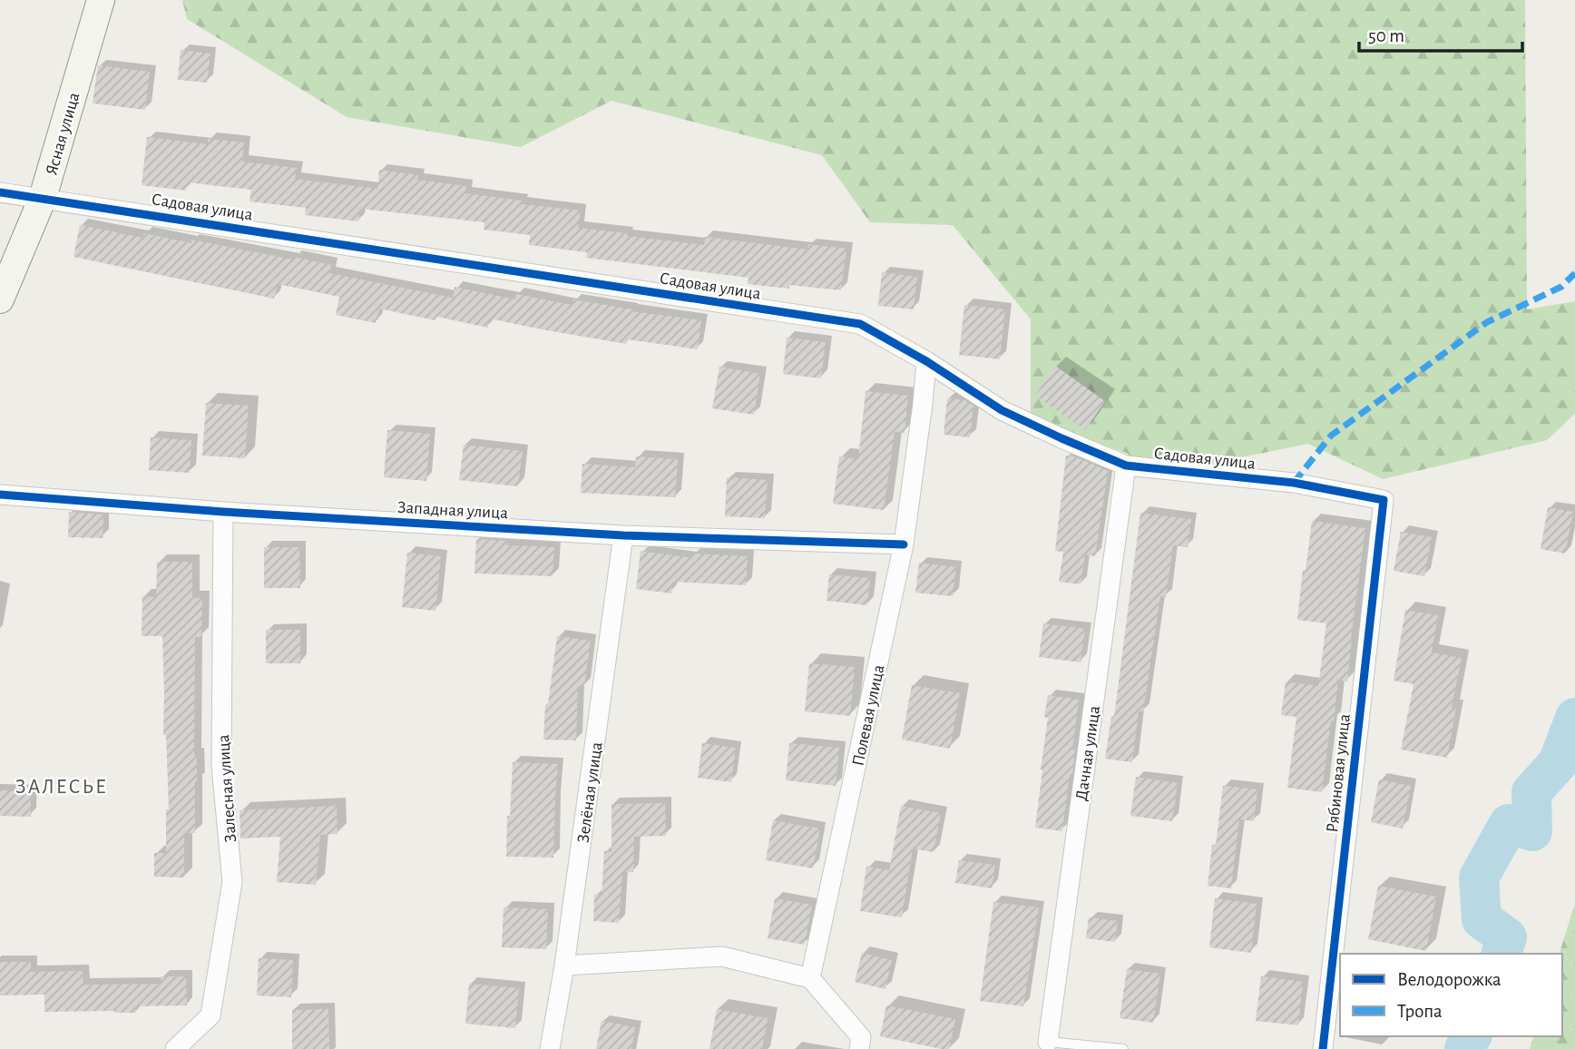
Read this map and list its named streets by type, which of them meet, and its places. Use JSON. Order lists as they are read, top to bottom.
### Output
{
  "streets": {
    "main road": ["Ясная улица"],
    "street": [
      "Садовая улица",
      "Западная улица",
      "Полевая улица",
      "Дачная улица",
      "Рябиновая улица",
      "Залесная улица",
      "Зелёная улица"
    ]
  },
  "crossings": [
    ["Ясная улица", "Садовая улица"],
    ["Садовая улица", "Полевая улица"],
    ["Садовая улица", "Дачная улица"],
    ["Садовая улица", "Рябиновая улица"],
    ["Западная улица", "Полевая улица"],
    ["Западная улица", "Залесная улица"],
    ["Западная улица", "Зелёная улица"]
  ],
  "districts": ["ЗАЛЕСЬЕ"],
  "legend": ["Велодорожка", "Тропа"],
  "scale_bar": "50 m"
}
